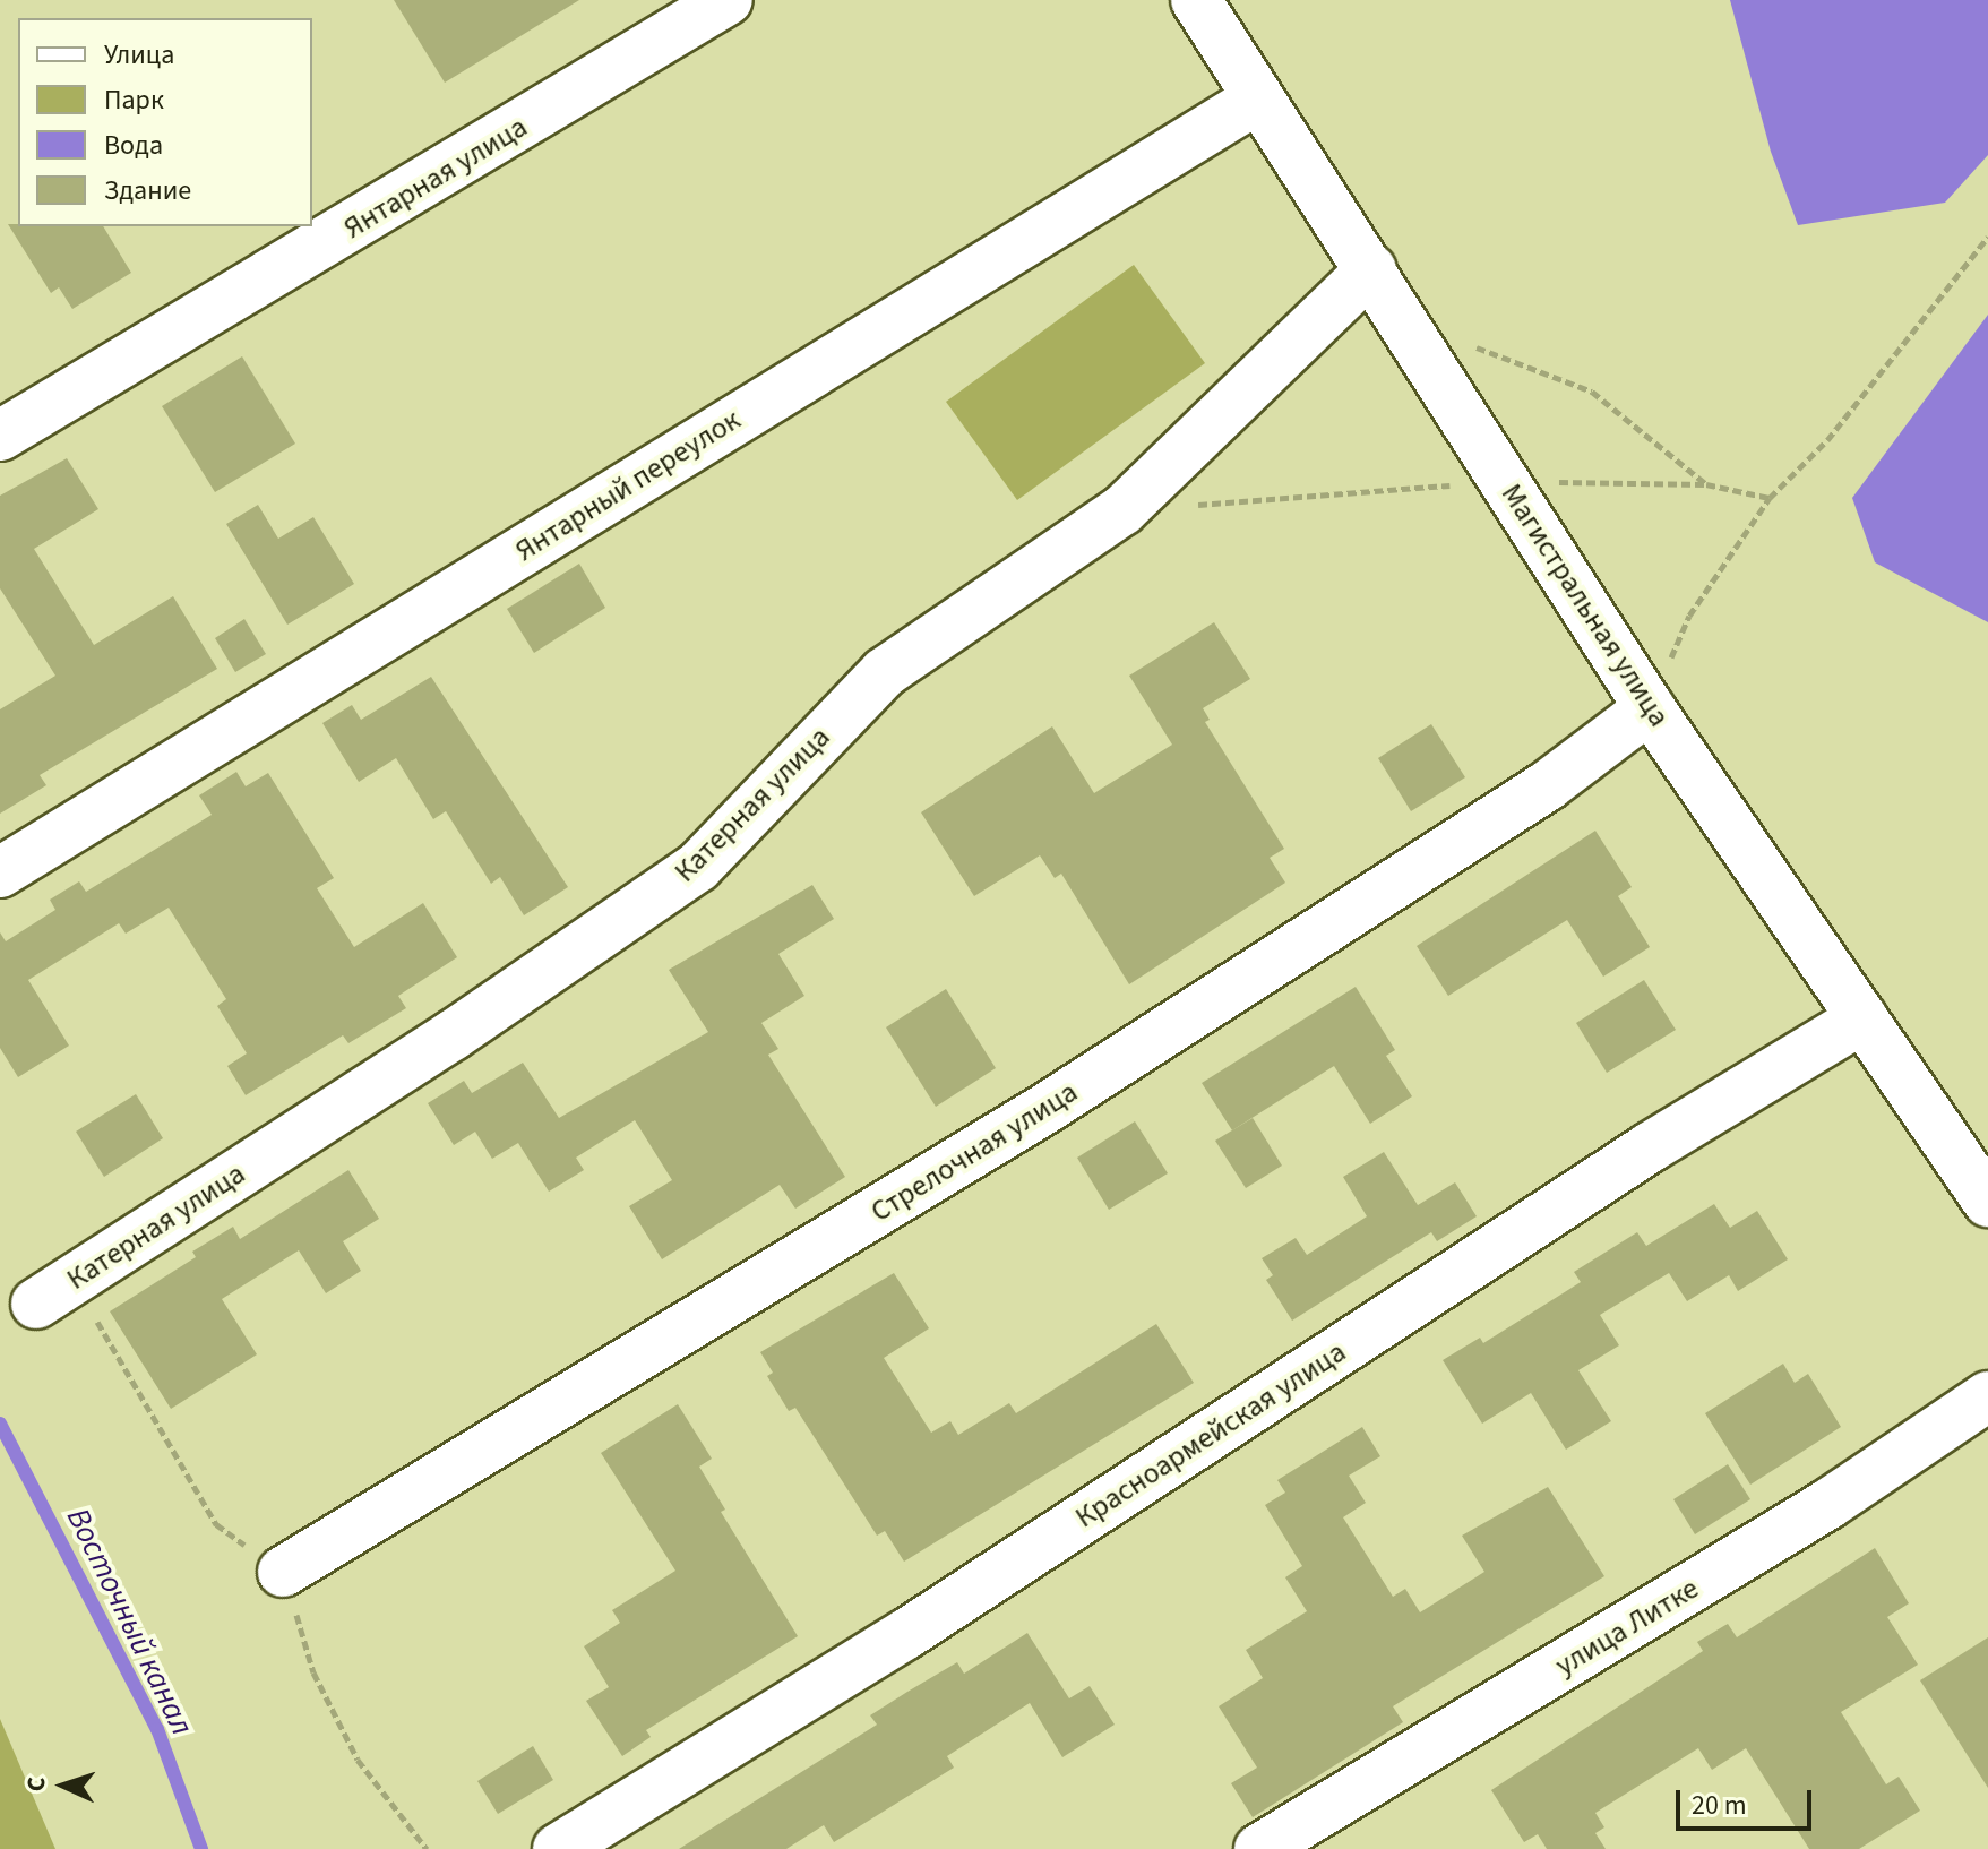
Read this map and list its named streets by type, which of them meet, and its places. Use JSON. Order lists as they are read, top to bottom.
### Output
{
  "streets": {
    "street": [
      "Янтарная улица",
      "Янтарный переулок",
      "Магистральная улица",
      "Катерная улица",
      "Стрелочная улица",
      "Красноармейская улица",
      "улица Литке"
    ]
  },
  "crossings": [
    ["Янтарный переулок", "Магистральная улица"],
    ["Магистральная улица", "Катерная улица"],
    ["Магистральная улица", "Стрелочная улица"],
    ["Магистральная улица", "Красноармейская улица"]
  ],
  "water": ["Восточный канал"],
  "legend": [
    "Улица",
    "Парк",
    "Вода",
    "Здание"
  ],
  "scale_bar": "20 m",
  "north": "left"
}
